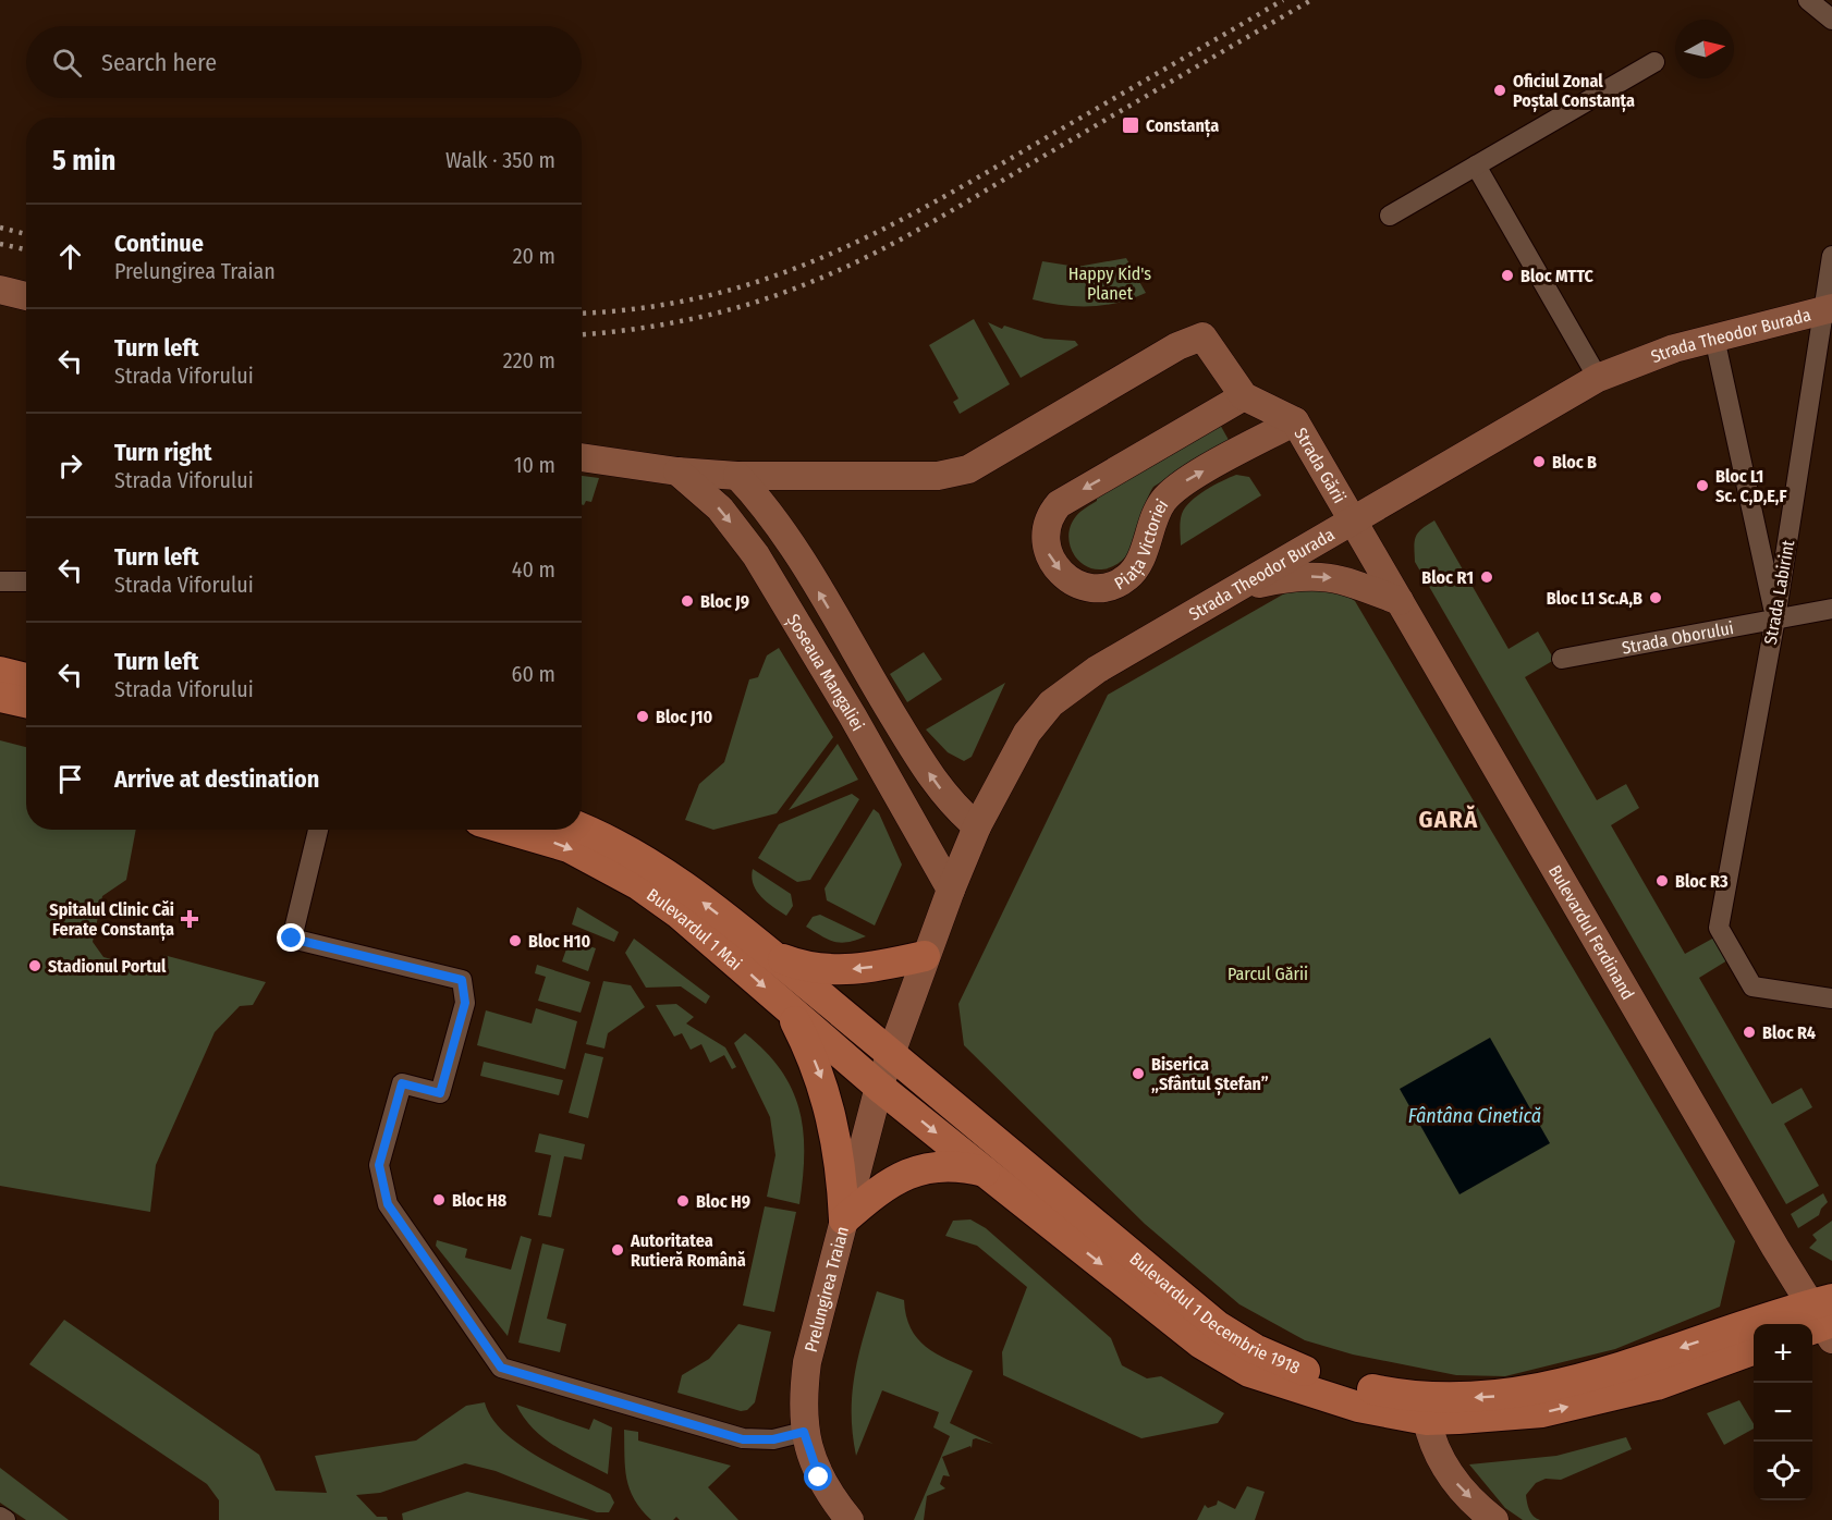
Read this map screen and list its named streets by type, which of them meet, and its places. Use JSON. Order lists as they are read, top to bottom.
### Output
{
  "streets": {
    "main road": ["Bulevardul 1 Mai", "Bulevardul 1 Decembrie 1918"],
    "street": [
      "Strada Theodor Burada",
      "Strada Gării",
      "Piața Victoriei",
      "Strada Labirint",
      "Strada Oborului",
      "Șoseaua Mangaliei",
      "Bulevardul Ferdinand",
      "Prelungirea Traian"
    ]
  },
  "crossings": [
    ["Strada Theodor Burada", "Strada Gării"],
    ["Strada Theodor Burada", "Strada Labirint"],
    ["Strada Theodor Burada", "Șoseaua Mangaliei"],
    ["Strada Theodor Burada", "Bulevardul 1 Mai"],
    ["Strada Theodor Burada", "Bulevardul Ferdinand"],
    ["Strada Theodor Burada", "Prelungirea Traian"],
    ["Strada Theodor Burada", "Bulevardul 1 Decembrie 1918"],
    ["Strada Gării", "Piața Victoriei"],
    ["Strada Gării", "Șoseaua Mangaliei"],
    ["Strada Gării", "Bulevardul Ferdinand"],
    ["Strada Labirint", "Strada Oborului"],
    ["Bulevardul 1 Mai", "Prelungirea Traian"],
    ["Bulevardul 1 Mai", "Bulevardul 1 Decembrie 1918"],
    ["Bulevardul Ferdinand", "Bulevardul 1 Decembrie 1918"],
    ["Prelungirea Traian", "Bulevardul 1 Decembrie 1918"]
  ],
  "districts": ["GARĂ"],
  "water": ["Fântâna Cinetică"],
  "parks": ["Happy Kid's Planet", "Parcul Gării"],
  "places": {
    "other": [
      "Oficiul Zonal Poștal Constanța",
      "Bloc MTTC",
      "Bloc B",
      "Bloc L1 Sc. C,D,E,F",
      "Bloc R1",
      "Bloc L1 Sc.A,B",
      "Bloc J9",
      "Bloc J10",
      "Bloc R3",
      "Bloc H10",
      "Stadionul Portul",
      "Bloc R4",
      "Biserica „Sfântul Ștefan”",
      "Bloc H8",
      "Bloc H9",
      "Autoritatea Rutieră Română"
    ],
    "transit": ["Constanța"],
    "health": ["Spitalul Clinic Căi Ferate Constanța"]
  },
  "north": "right",
  "page": {
    "search": "Search here",
    "heading": ["5 min", "Walk · 350 m"],
    "list": [
      ["Continue", "Prelungirea Traian", "20 m"],
      ["Turn left", "Strada Viforului", "220 m"],
      ["Turn right", "Strada Viforului", "10 m"],
      ["Turn left", "Strada Viforului", "40 m"],
      ["Turn left", "Strada Viforului", "60 m"],
      "Arrive at destination"
    ],
    "map_buttons": ["+", "−"]
  }
}
